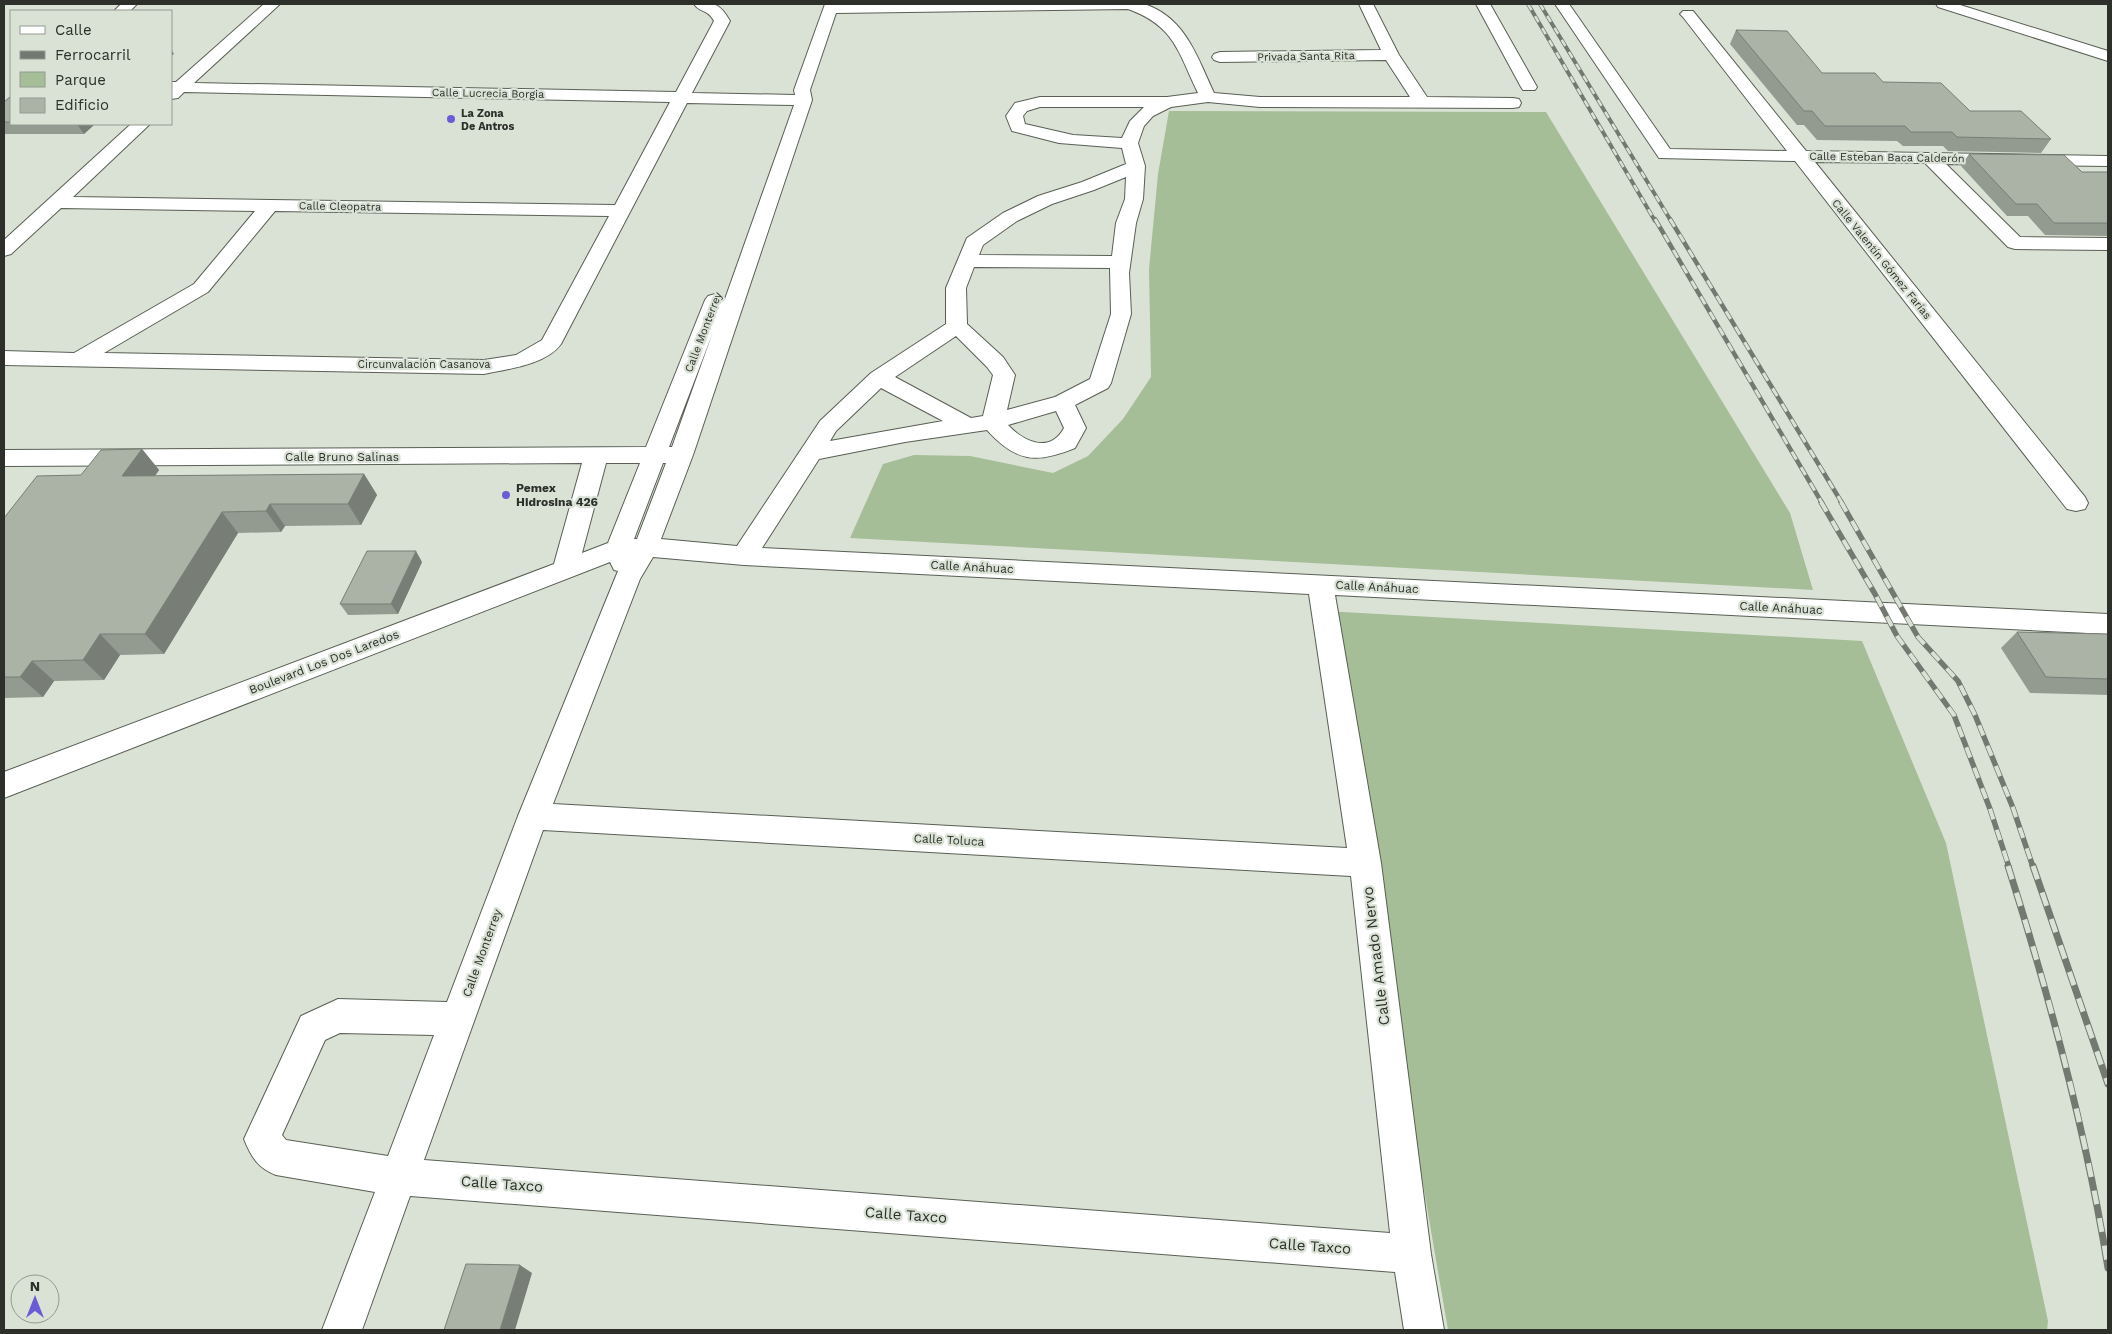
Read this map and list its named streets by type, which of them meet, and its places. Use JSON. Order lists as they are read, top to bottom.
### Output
{
  "streets": {
    "street": [
      "Privada Santa Rita",
      "Calle Lucrecia Borgia",
      "Calle Esteban Baca Calderón",
      "Calle Cleopatra",
      "Calle Valentín Gómez Farías",
      "Calle Monterrey",
      "Circunvalación Casanova",
      "Calle Bruno Salinas",
      "Calle Anáhuac",
      "Boulevard Los Dos Laredos",
      "Calle Toluca",
      "Calle Amado Nervo",
      "Calle Taxco"
    ]
  },
  "crossings": [
    ["Calle Lucrecia Borgia", "Calle Monterrey"],
    ["Calle Lucrecia Borgia", "Circunvalación Casanova"],
    ["Calle Esteban Baca Calderón", "Calle Valentín Gómez Farías"],
    ["Calle Cleopatra", "Circunvalación Casanova"],
    ["Calle Monterrey", "Calle Bruno Salinas"],
    ["Calle Monterrey", "Calle Anáhuac"],
    ["Calle Monterrey", "Boulevard Los Dos Laredos"],
    ["Calle Monterrey", "Calle Toluca"],
    ["Calle Monterrey", "Calle Taxco"],
    ["Calle Anáhuac", "Boulevard Los Dos Laredos"],
    ["Calle Anáhuac", "Calle Amado Nervo"],
    ["Calle Toluca", "Calle Amado Nervo"],
    ["Calle Amado Nervo", "Calle Taxco"]
  ],
  "places": ["La Zona De Antros", "Pemex Hidrosina 426"],
  "legend": [
    "Calle",
    "Ferrocarril",
    "Parque",
    "Edificio"
  ],
  "north": "top"
}
